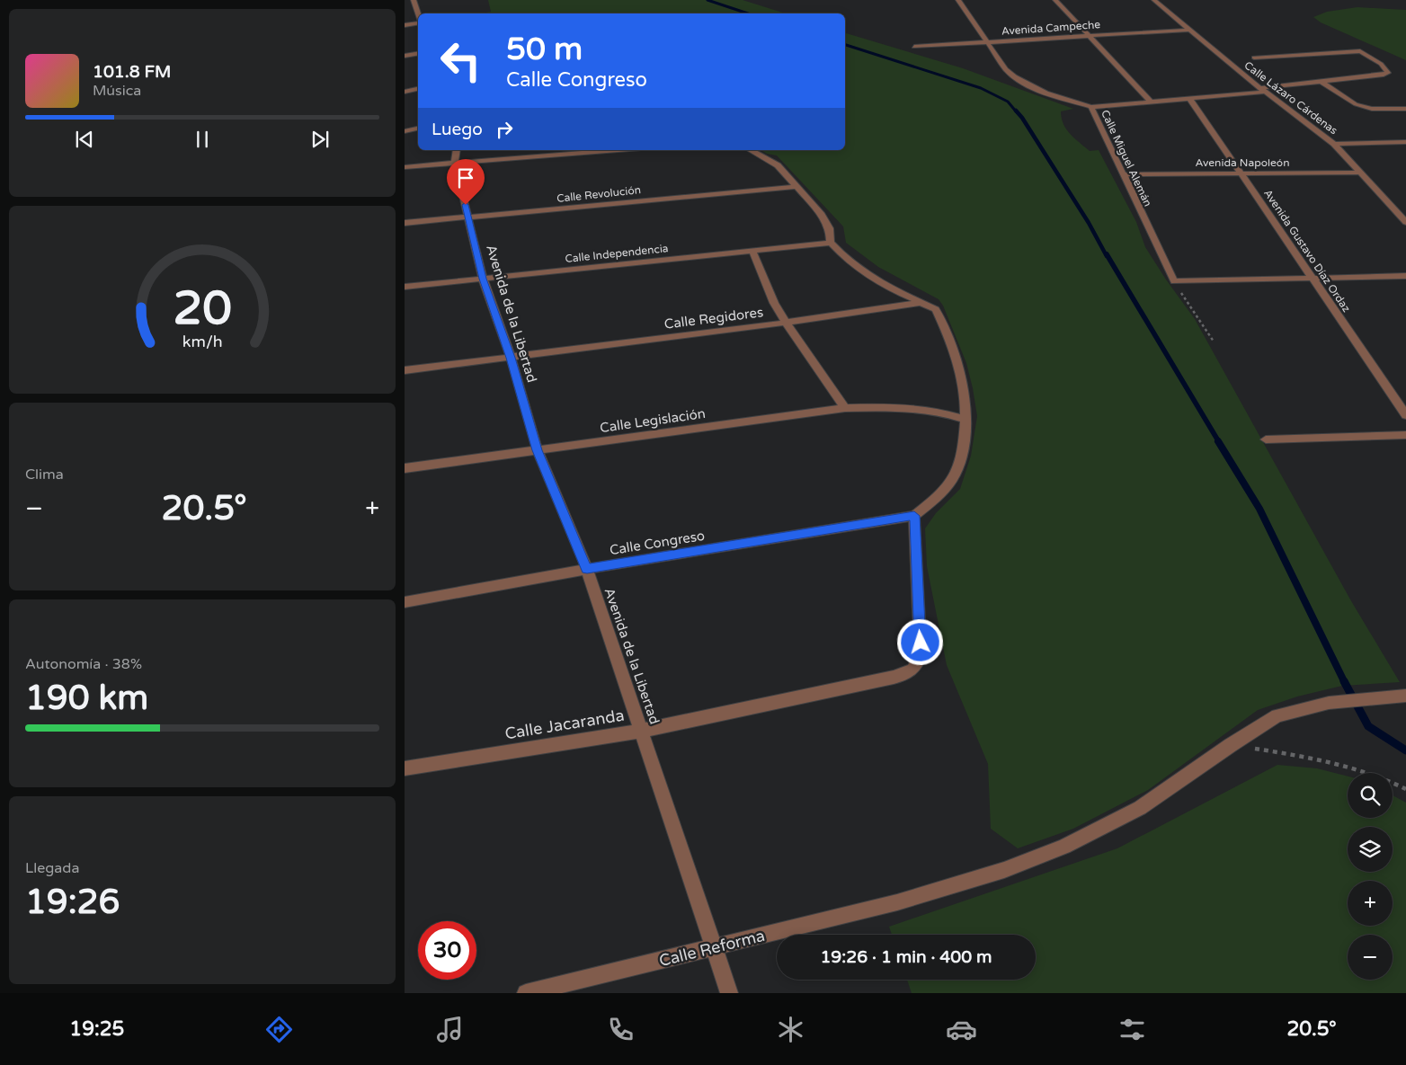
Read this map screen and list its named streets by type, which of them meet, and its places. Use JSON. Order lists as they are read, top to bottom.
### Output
{
  "streets": {
    "street": [
      "Avenida Campeche",
      "Calle Lázaro Cárdenas",
      "Calle Miguel Alemán",
      "Avenida Napoleón",
      "Calle Revolución",
      "Avenida Gustavo Díaz Ordaz",
      "Calle Independencia",
      "Avenida de la Libertad",
      "Calle Regidores",
      "Calle Legislación",
      "Calle Congreso",
      "Calle Jacaranda",
      "Calle Reforma"
    ]
  },
  "crossings": [
    ["Avenida Campeche", "Calle Lázaro Cárdenas"],
    ["Avenida Campeche", "Calle Miguel Alemán"],
    ["Calle Lázaro Cárdenas", "Avenida Napoleón"],
    ["Calle Miguel Alemán", "Avenida Napoleón"],
    ["Avenida Napoleón", "Avenida Gustavo Díaz Ordaz"],
    ["Calle Revolución", "Avenida de la Libertad"],
    ["Calle Independencia", "Avenida de la Libertad"],
    ["Avenida de la Libertad", "Calle Regidores"],
    ["Avenida de la Libertad", "Calle Legislación"],
    ["Avenida de la Libertad", "Calle Congreso"],
    ["Avenida de la Libertad", "Calle Jacaranda"],
    ["Avenida de la Libertad", "Calle Reforma"],
    ["Calle Congreso", "Calle Jacaranda"]
  ],
  "page": {
    "turn": ["50 m", "Calle Congreso"],
    "song": ["101.8 FM", "Música"],
    "then": "Luego",
    "tile": [
      "Clima",
      ["Autonomía · 38%", "190 km"],
      ["Llegada", "19:26"]
    ],
    "heat": ["−", "20.5°", "+"],
    "map_buttons": ["+", "−"],
    "limit": "30",
    "trip": "19:26 · 1 min · 400 m",
    "tabs": ["19:25", "20.5°"],
    "gauge": ["20", "km/h"]
  }
}
